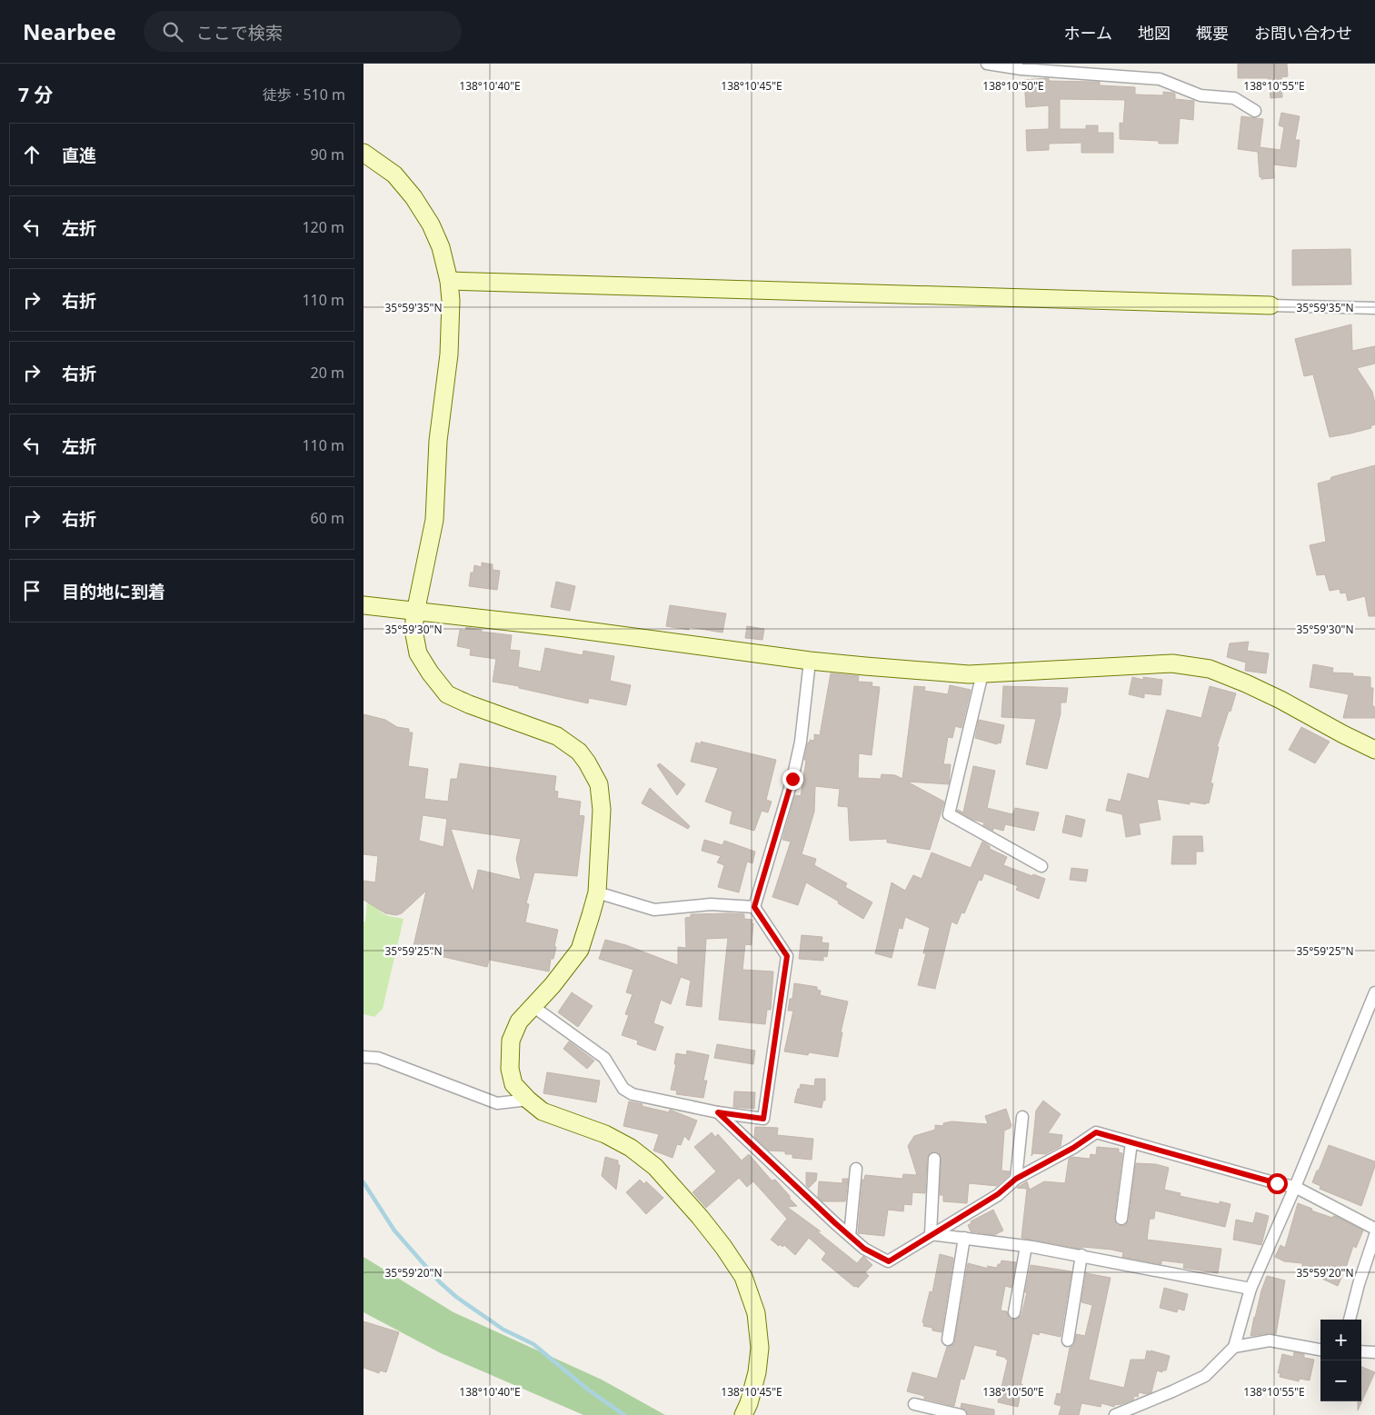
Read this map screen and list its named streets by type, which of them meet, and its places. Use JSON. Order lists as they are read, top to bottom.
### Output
{
  "page": {
    "header": "Nearbee",
    "search": "ここで検索",
    "nav": [
      "ホーム",
      "地図",
      "概要",
      "お問い合わせ"
    ],
    "heading": ["7 分", "徒歩 · 510 m"],
    "list": [
      ["直進", "90 m"],
      ["左折", "120 m"],
      ["右折", "110 m"],
      ["右折", "20 m"],
      ["左折", "110 m"],
      ["右折", "60 m"],
      "目的地に到着"
    ],
    "map_buttons": ["+", "−"]
  },
  "coordinates": [
    "138°10'40\"E",
    "138°10'45\"E",
    "138°10'50\"E",
    "138°10'55\"E",
    "35°59'35\"N",
    "35°59'30\"N",
    "35°59'25\"N",
    "35°59'20\"N"
  ]
}
